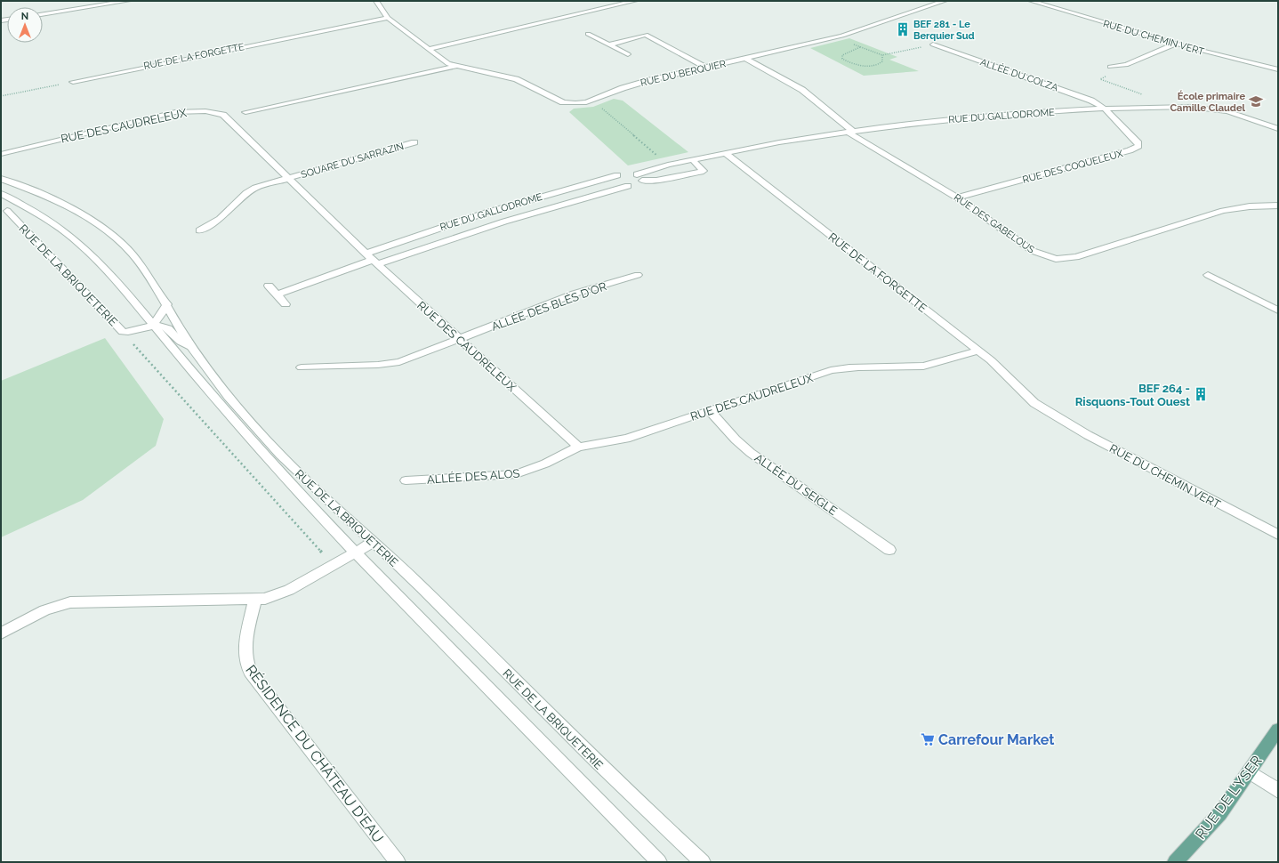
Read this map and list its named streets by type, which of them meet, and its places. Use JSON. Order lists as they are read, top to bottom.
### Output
{
  "streets": {
    "main road": ["RUE DE L'YSER"],
    "street": [
      "RUE DU CHEMIN VERT",
      "RUE DE LA FORGETTE",
      "RUE DU BERQUIER",
      "ALLÉE DU COLZA",
      "RUE DU GALLODROME",
      "RUE DES CAUDRELEUX",
      "SQUARE DU SARRAZIN",
      "RUE DES COQUELEUX",
      "RUE DES GABELOUS",
      "RUE DE LA BRIQUETERIE",
      "ALLÉE DES BLÉS D'OR",
      "ALLÉE DES ALOS",
      "ALLÉE DU SEIGLE",
      "RÉSIDENCE DU CHÂTEAU D'EAU"
    ]
  },
  "crossings": [
    ["RUE DU CHEMIN VERT", "RUE DE LA FORGETTE"],
    ["RUE DE LA FORGETTE", "RUE DU BERQUIER"],
    ["RUE DE LA FORGETTE", "RUE DU GALLODROME"],
    ["RUE DE LA FORGETTE", "RUE DES CAUDRELEUX"],
    ["RUE DU BERQUIER", "RUE DES GABELOUS"],
    ["ALLÉE DU COLZA", "RUE DU GALLODROME"],
    ["ALLÉE DU COLZA", "RUE DES COQUELEUX"],
    ["RUE DU GALLODROME", "RUE DES CAUDRELEUX"],
    ["RUE DU GALLODROME", "RUE DES COQUELEUX"],
    ["RUE DU GALLODROME", "RUE DES GABELOUS"],
    ["RUE DES CAUDRELEUX", "SQUARE DU SARRAZIN"],
    ["RUE DES CAUDRELEUX", "ALLÉE DES BLÉS D'OR"],
    ["RUE DES CAUDRELEUX", "ALLÉE DES ALOS"],
    ["RUE DES CAUDRELEUX", "ALLÉE DU SEIGLE"],
    ["RUE DES COQUELEUX", "RUE DES GABELOUS"]
  ],
  "places": {
    "building": ["BEF 281 - Le Berquier Sud", "BEF 264 - Risquons-Tout Ouest"],
    "school or university": ["École primaire Camille Claudel"],
    "supermarket": ["Carrefour Market"]
  },
  "north": "top"
}
